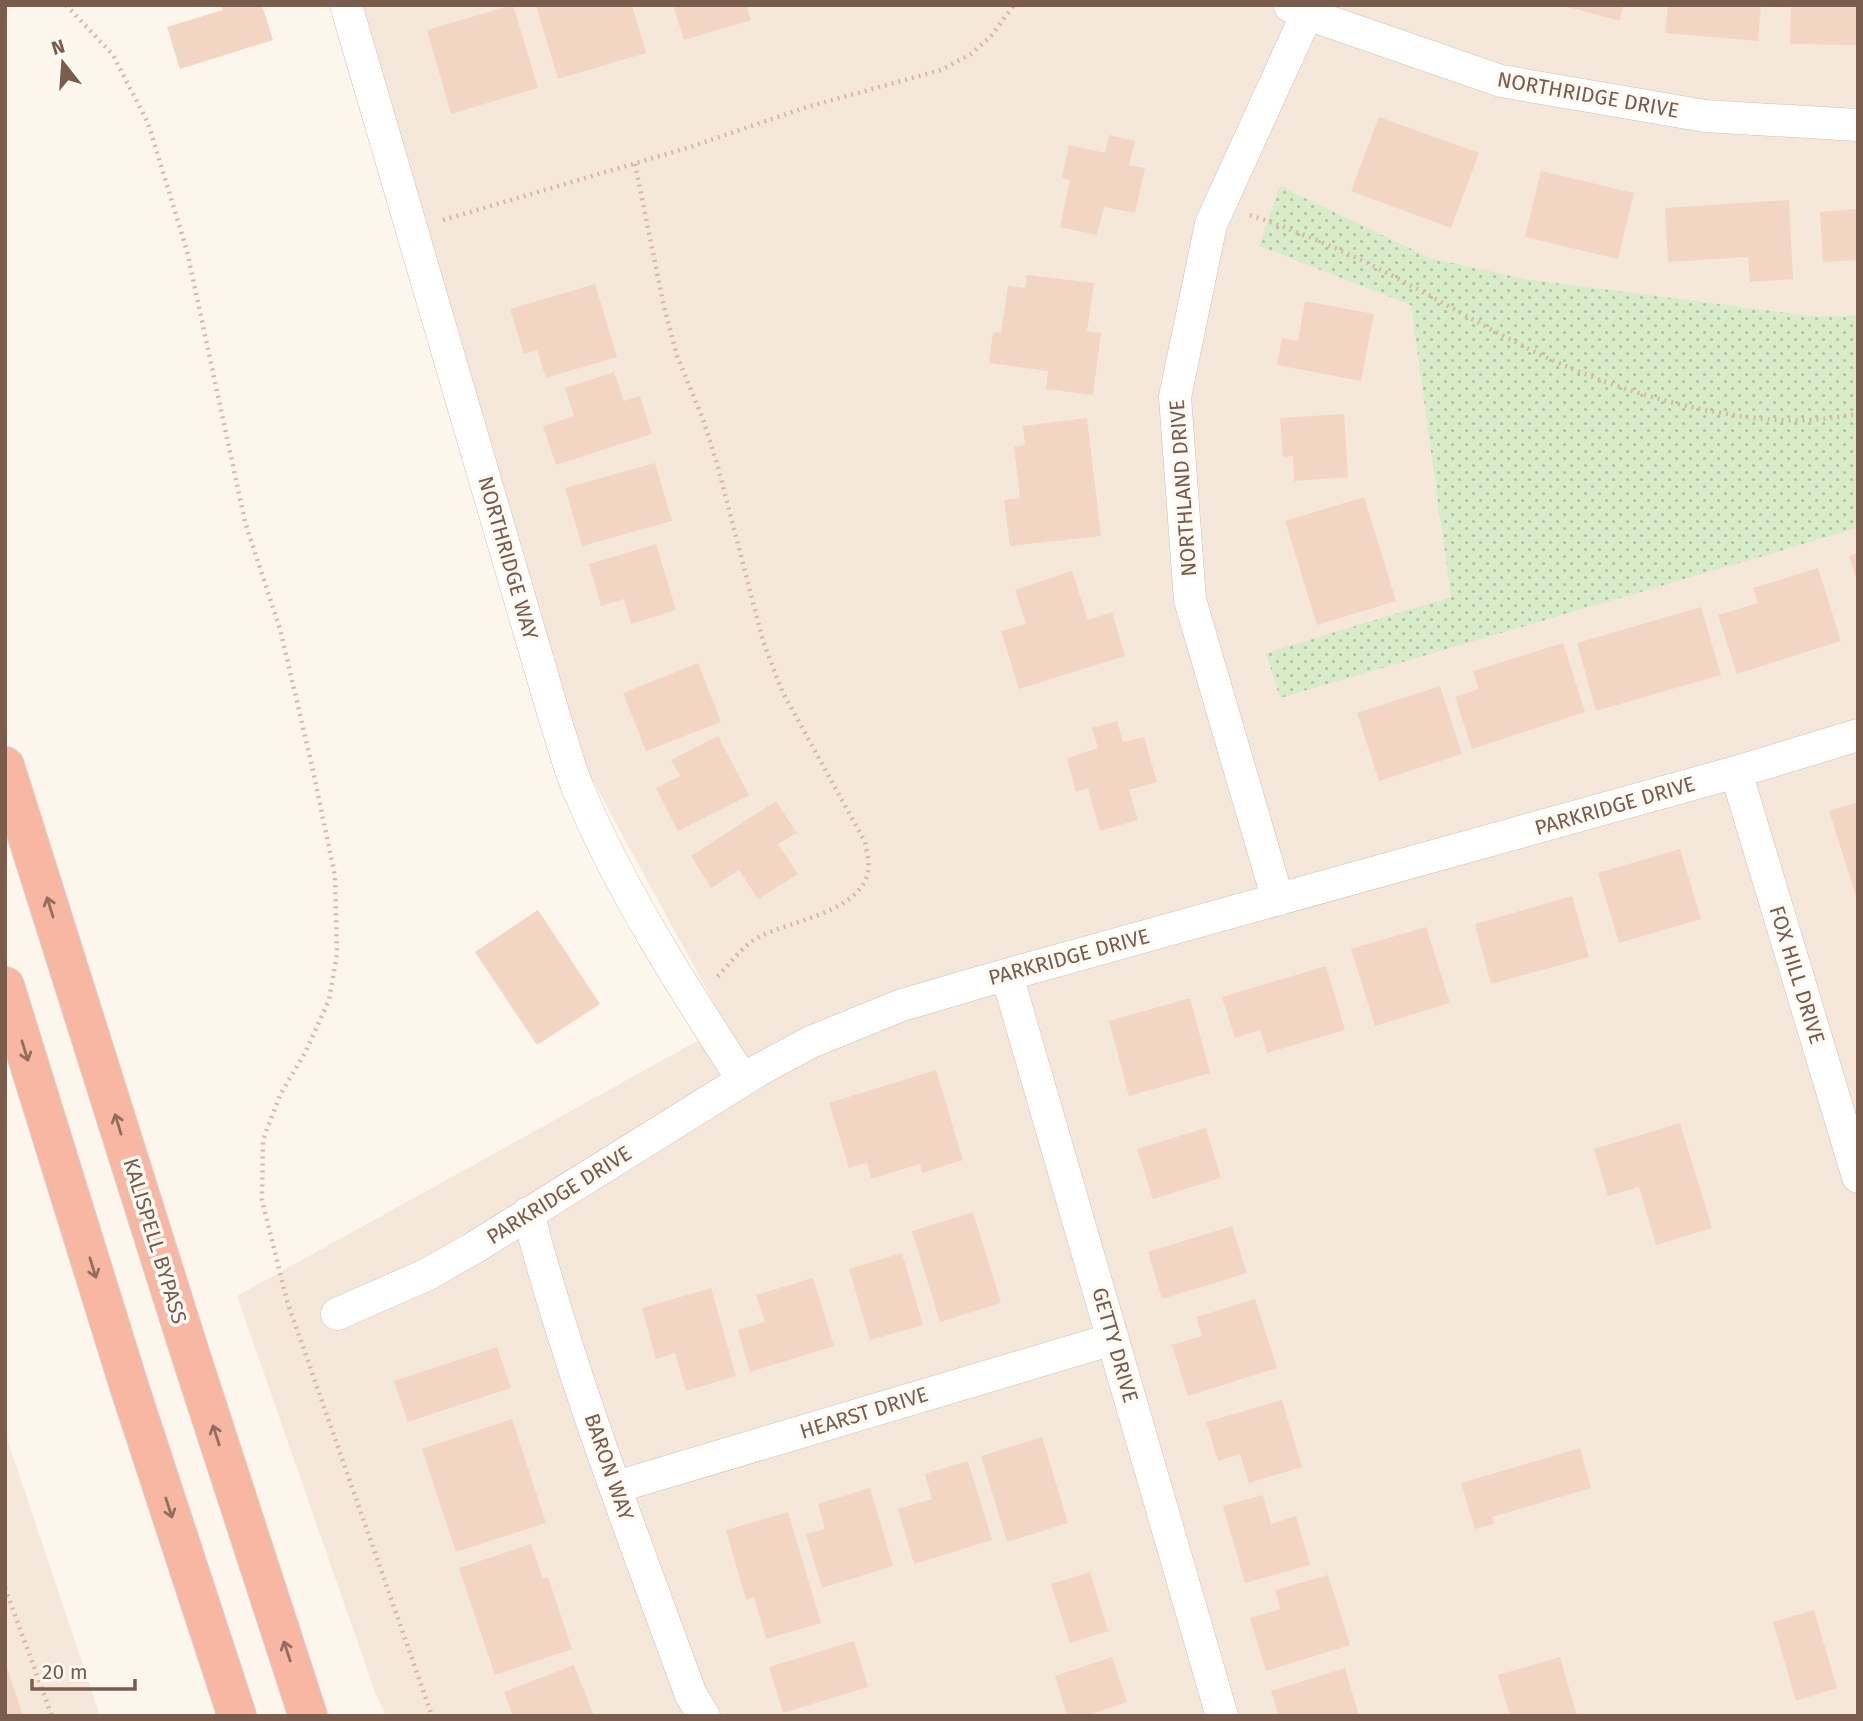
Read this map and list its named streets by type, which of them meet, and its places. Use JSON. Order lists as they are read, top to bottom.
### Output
{
  "streets": {
    "highway": ["KALISPELL BYPASS"],
    "street": [
      "NORTHRIDGE DRIVE",
      "NORTHLAND DRIVE",
      "NORTHRIDGE WAY",
      "PARKRIDGE DRIVE",
      "FOX HILL DRIVE",
      "GETTY DRIVE",
      "HEARST DRIVE",
      "BARON WAY"
    ]
  },
  "crossings": [
    ["NORTHRIDGE DRIVE", "NORTHLAND DRIVE"],
    ["NORTHLAND DRIVE", "PARKRIDGE DRIVE"],
    ["NORTHRIDGE WAY", "PARKRIDGE DRIVE"],
    ["PARKRIDGE DRIVE", "FOX HILL DRIVE"],
    ["PARKRIDGE DRIVE", "GETTY DRIVE"],
    ["PARKRIDGE DRIVE", "BARON WAY"],
    ["GETTY DRIVE", "HEARST DRIVE"],
    ["HEARST DRIVE", "BARON WAY"]
  ],
  "scale_bar": "20 m",
  "north": "top"
}
